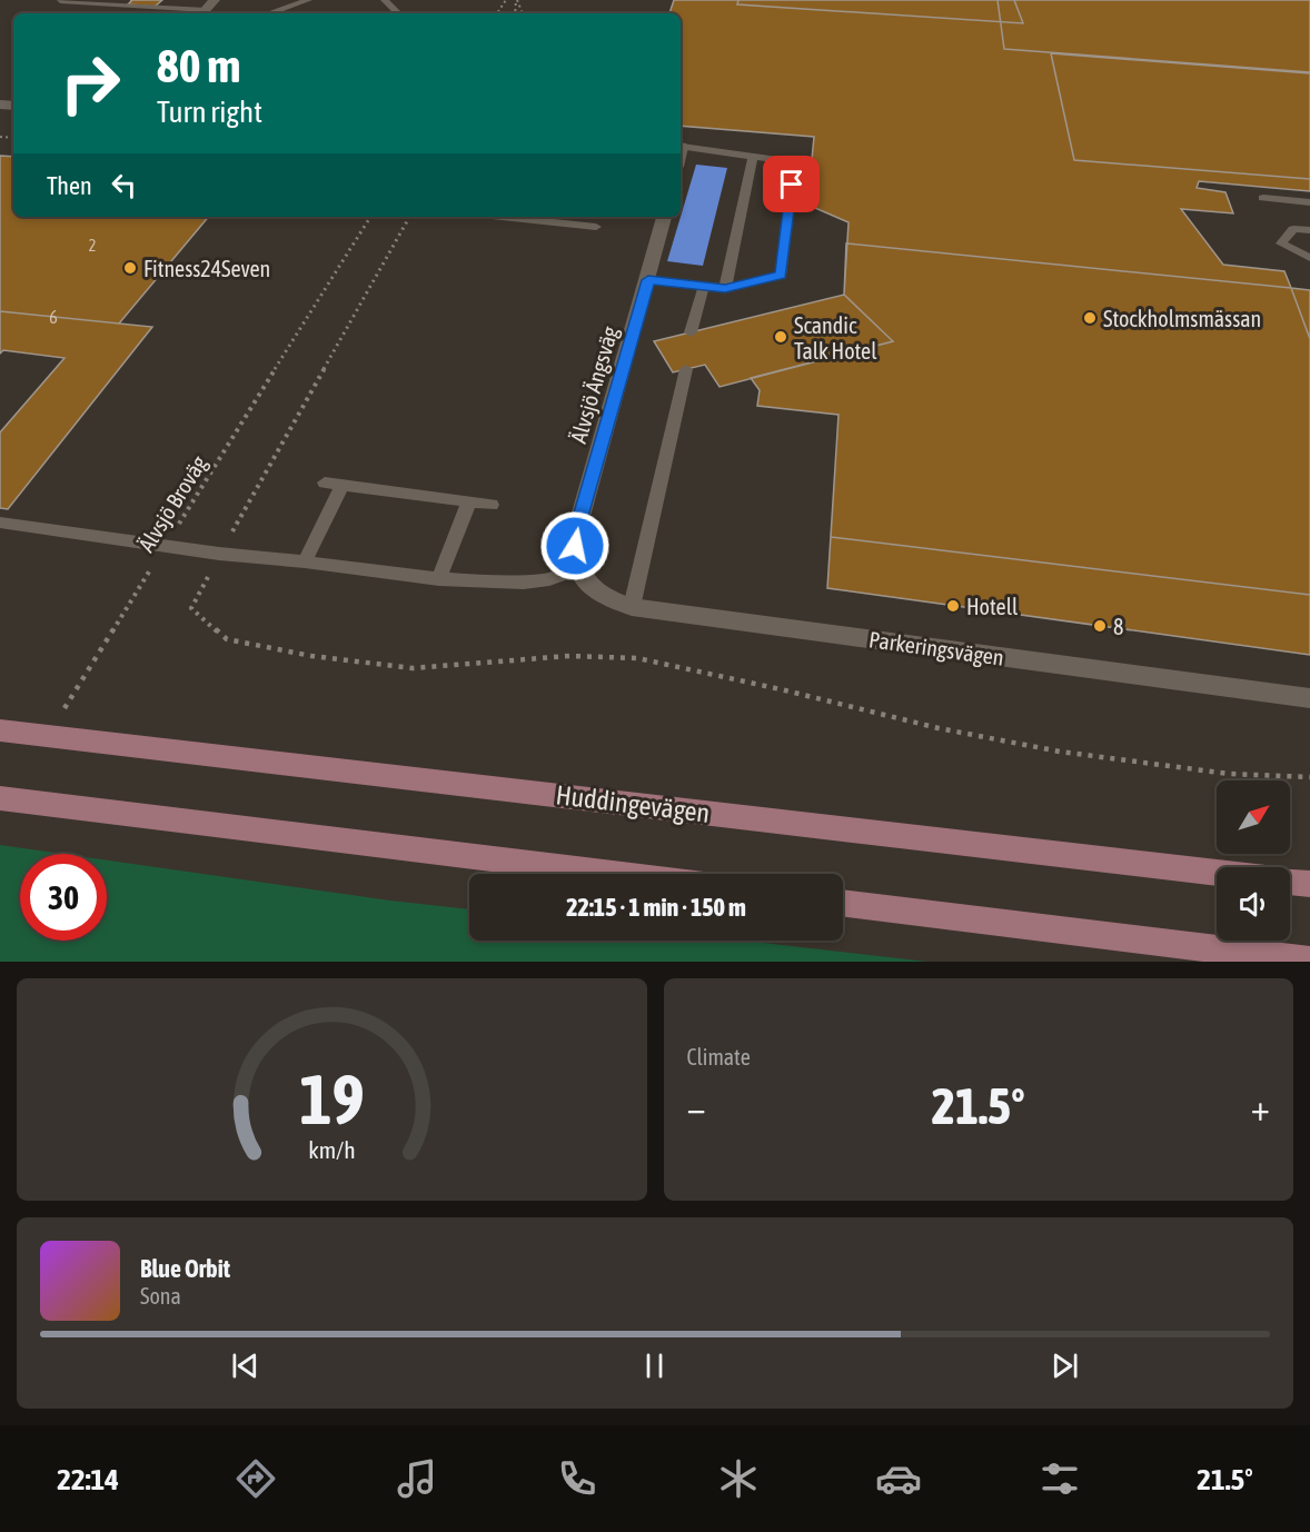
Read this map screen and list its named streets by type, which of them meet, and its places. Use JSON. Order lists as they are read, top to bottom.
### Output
{
  "streets": {
    "main road": ["Huddingevägen"],
    "street": ["Älvsjö Ängsväg", "Parkeringsvägen"],
    "path": ["Älvsjö Broväg"]
  },
  "crossings": [
    ["Älvsjö Ängsväg", "Parkeringsvägen"]
  ],
  "places": [
    "Fitness24Seven",
    "Stockholmsmässan",
    "Scandic Talk Hotel",
    "Hotell",
    "8"
  ],
  "house_numbers": ["2", "6"],
  "north": "top right",
  "page": {
    "turn": ["80 m", "Turn right"],
    "then": "Then",
    "limit": "30",
    "trip": "22:15 · 1 min · 150 m",
    "tile": "Climate",
    "heat": ["−", "21.5°", "+"],
    "song": ["Blue Orbit", "Sona"],
    "tabs": ["22:14", "21.5°"],
    "gauge": ["19", "km/h"]
  }
}
